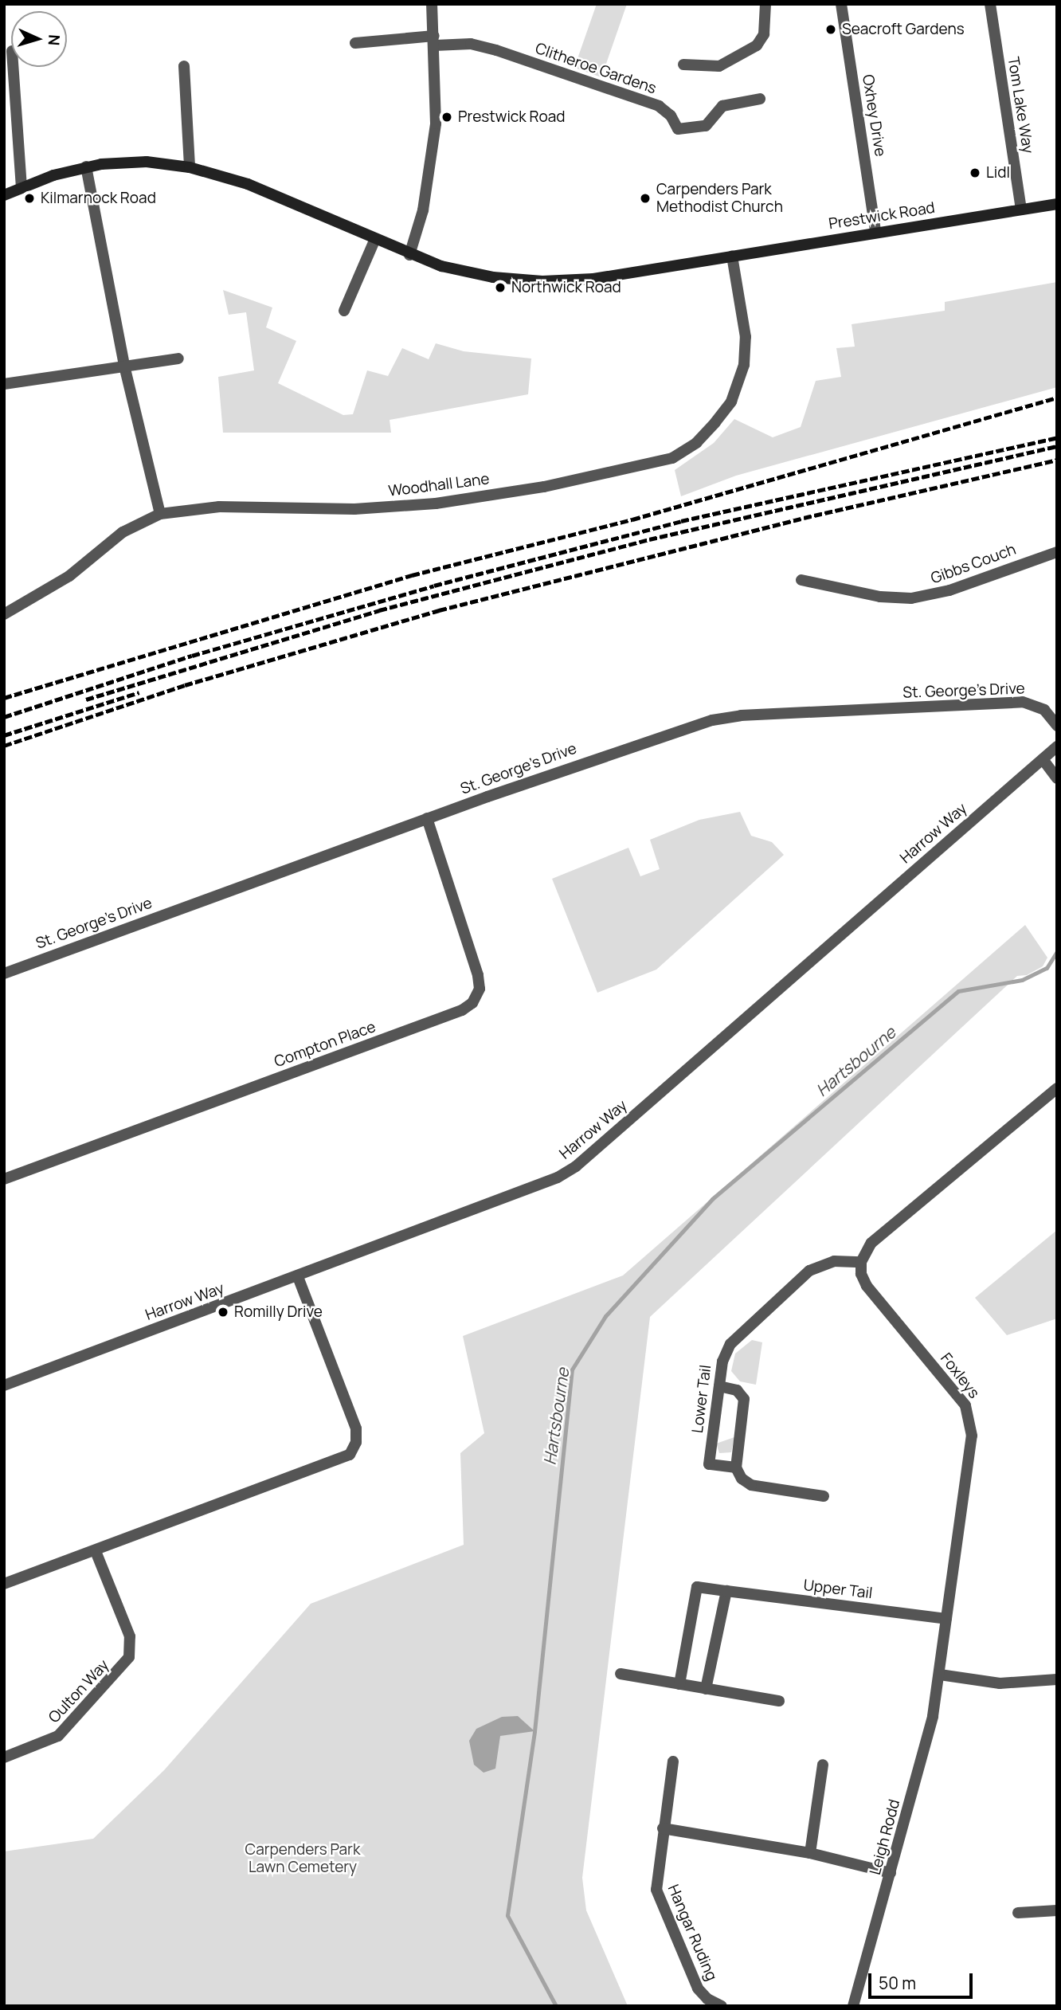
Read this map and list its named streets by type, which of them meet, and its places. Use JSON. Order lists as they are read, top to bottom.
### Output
{
  "streets": {
    "main road": ["Prestwick Road"],
    "street": [
      "Clitheroe Gardens",
      "Tom Lake Way",
      "Oxhey Drive",
      "Woodhall Lane",
      "Gibbs Couch",
      "St. George's Drive",
      "Harrow Way",
      "Compton Place",
      "Foxleys",
      "Lower Tail",
      "Upper Tail",
      "Oulton Way",
      "Leigh Rodd",
      "Hangar Ruding"
    ]
  },
  "crossings": [
    ["Tom Lake Way", "Prestwick Road"],
    ["Oxhey Drive", "Prestwick Road"],
    ["Prestwick Road", "Woodhall Lane"],
    ["St. George's Drive", "Compton Place"],
    ["Foxleys", "Lower Tail"],
    ["Foxleys", "Upper Tail"],
    ["Foxleys", "Leigh Rodd"]
  ],
  "water": ["Hartsbourne"],
  "parks": ["Carpenders Park Lawn Cemetery"],
  "places": [
    "Seacroft Gardens",
    "Prestwick Road",
    "Lidl",
    "Kilmarnock Road",
    "Carpenders Park Methodist Church",
    "Northwick Road",
    "Romilly Drive"
  ],
  "scale_bar": "50 m",
  "north": "right"
}
